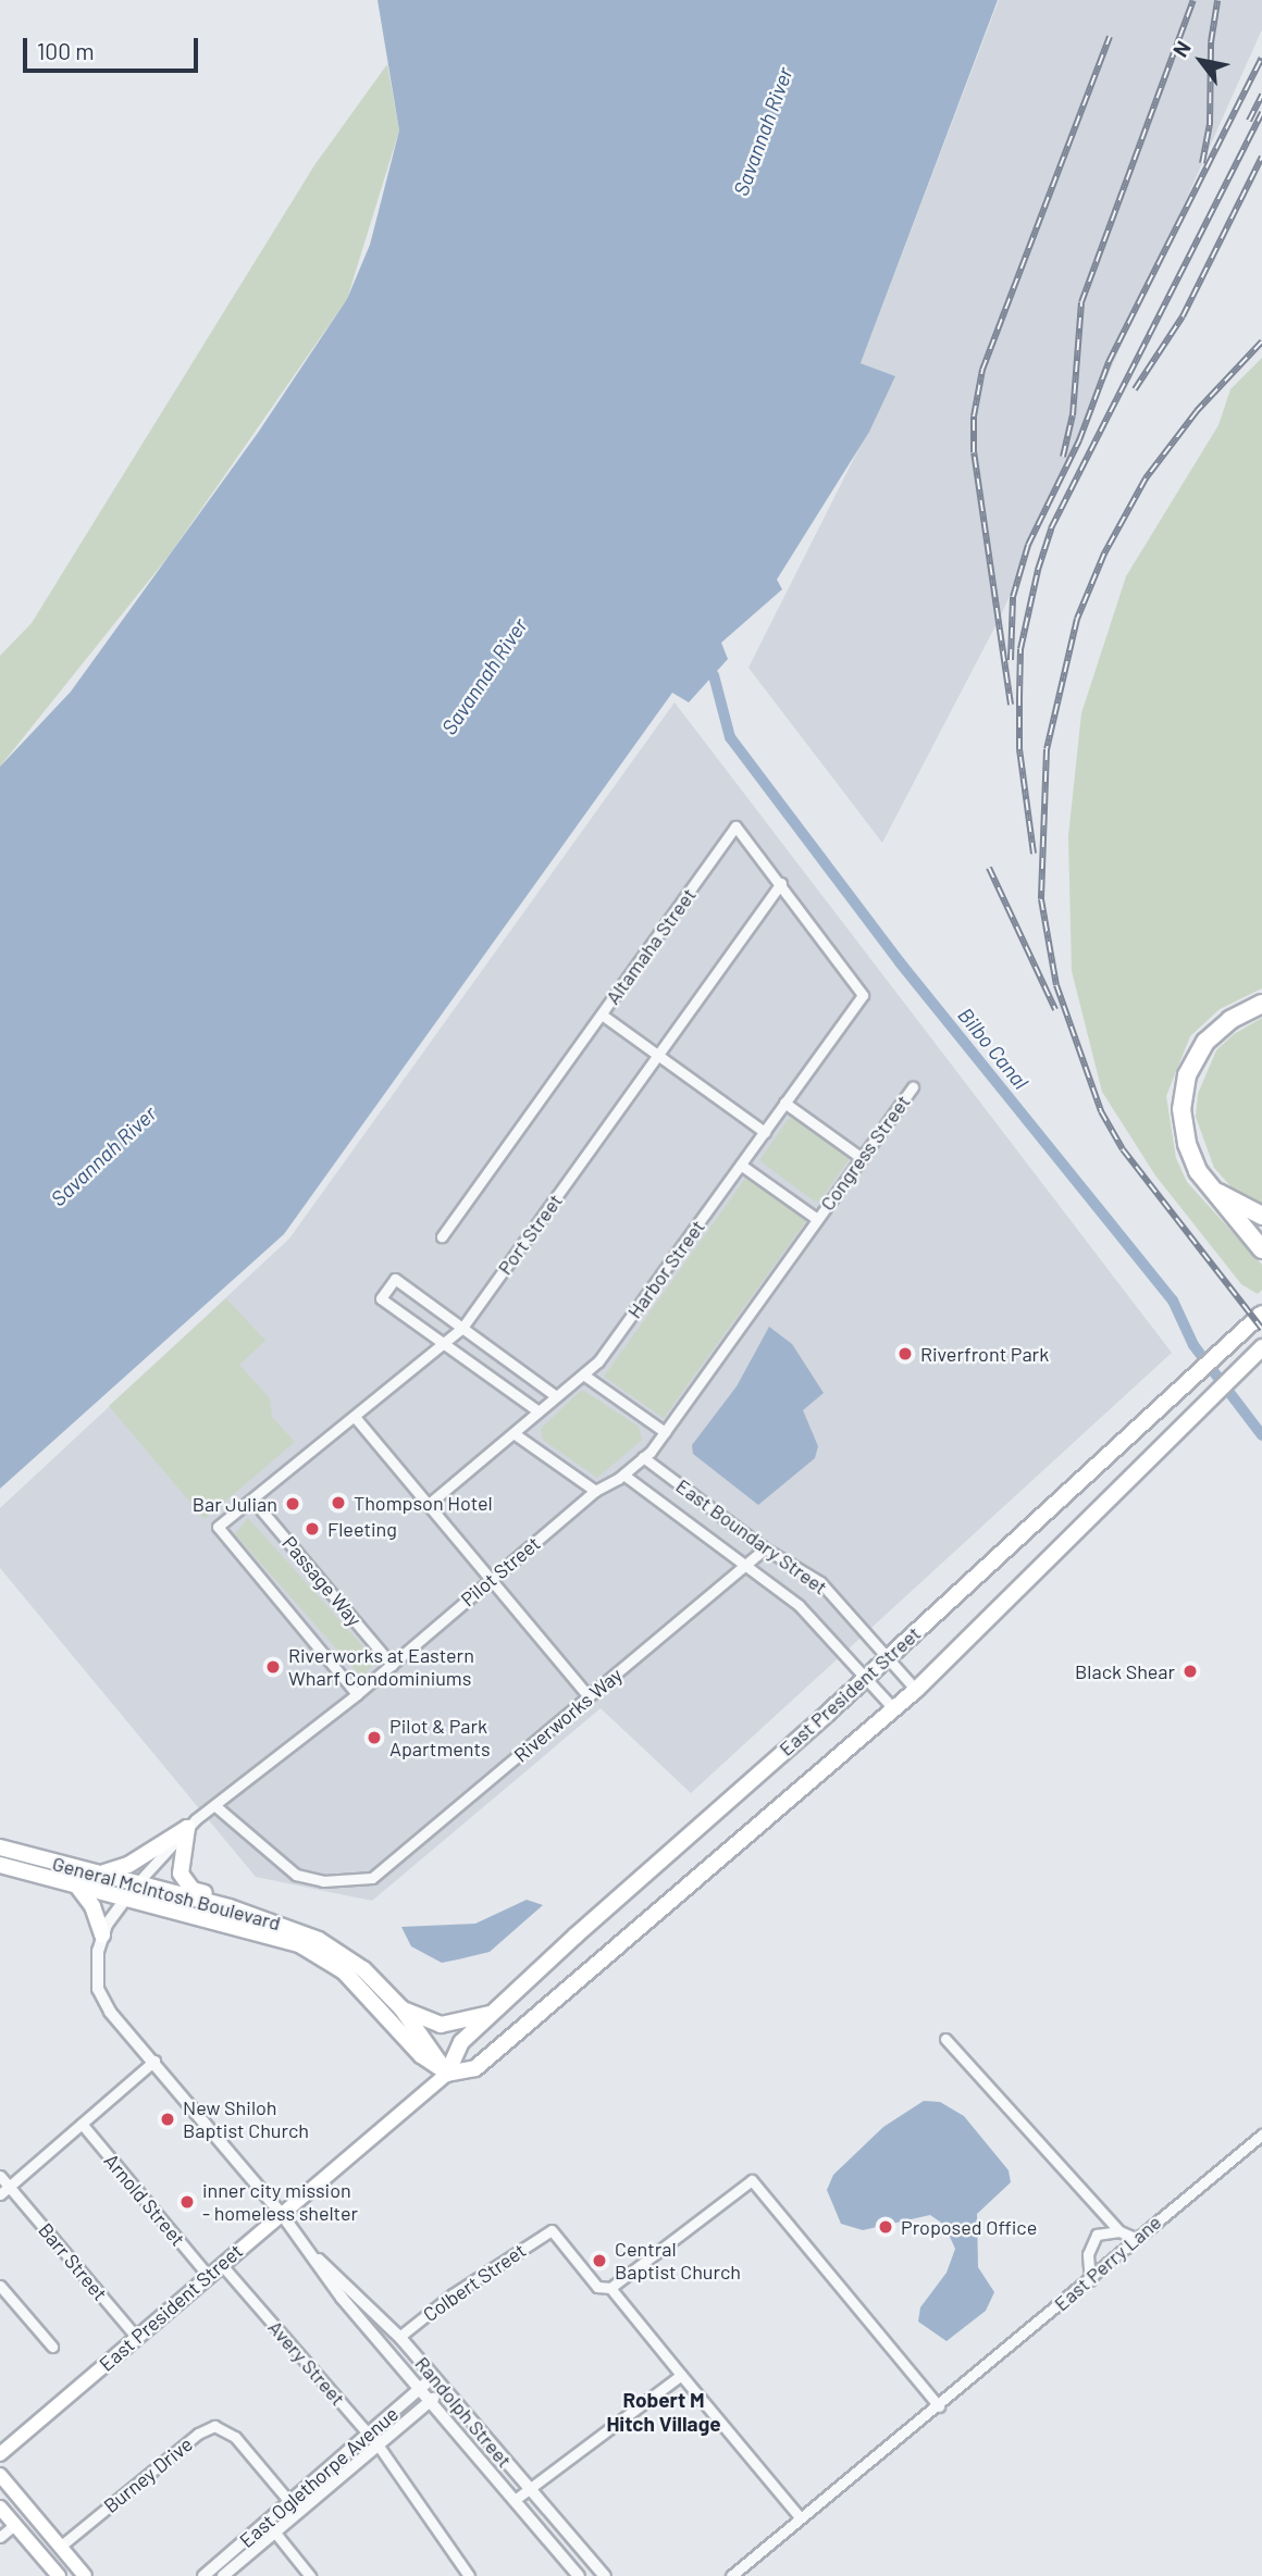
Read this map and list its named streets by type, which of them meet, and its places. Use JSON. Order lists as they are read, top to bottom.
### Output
{
  "streets": {
    "main road": ["East President Street", "General McIntosh Boulevard"],
    "street": [
      "Altamaha Street",
      "Congress Street",
      "Port Street",
      "Harbor Street",
      "East Boundary Street",
      "Pilot Street",
      "Passage Way",
      "Riverworks Way",
      "Arnold Street",
      "Barr Street",
      "East Perry Lane",
      "Colbert Street",
      "Avery Street",
      "Randolph Street",
      "Burney Drive",
      "East Oglethorpe Avenue"
    ]
  },
  "crossings": [
    ["Altamaha Street", "Port Street"],
    ["Altamaha Street", "Harbor Street"],
    ["Congress Street", "Pilot Street"],
    ["Port Street", "Pilot Street"],
    ["Port Street", "Passage Way"],
    ["East Boundary Street", "Pilot Street"],
    ["East Boundary Street", "East President Street"],
    ["East Boundary Street", "Riverworks Way"],
    ["Pilot Street", "Passage Way"],
    ["Pilot Street", "Riverworks Way"],
    ["Pilot Street", "General McIntosh Boulevard"],
    ["Pilot Street", "Randolph Street"],
    ["East President Street", "General McIntosh Boulevard"],
    ["East President Street", "Arnold Street"],
    ["East President Street", "Barr Street"],
    ["East President Street", "Avery Street"],
    ["East President Street", "Randolph Street"],
    ["General McIntosh Boulevard", "Randolph Street"],
    ["Colbert Street", "Randolph Street"],
    ["Avery Street", "East Oglethorpe Avenue"],
    ["Randolph Street", "East Oglethorpe Avenue"],
    ["Burney Drive", "East Oglethorpe Avenue"]
  ],
  "districts": ["Robert M Hitch Village"],
  "water": ["Savannah River", "Bilbo Canal"],
  "places": [
    "Riverfront Park",
    "Thompson Hotel",
    "Bar Julian",
    "Fleeting",
    "Riverworks at Eastern Wharf Condominiums",
    "Black Shear",
    "Pilot & Park Apartments",
    "New Shiloh Baptist Church",
    "inner city mission - homeless shelter",
    "Proposed Office",
    "Central Baptist Church"
  ],
  "scale_bar": "100 m",
  "north": "top left"
}
